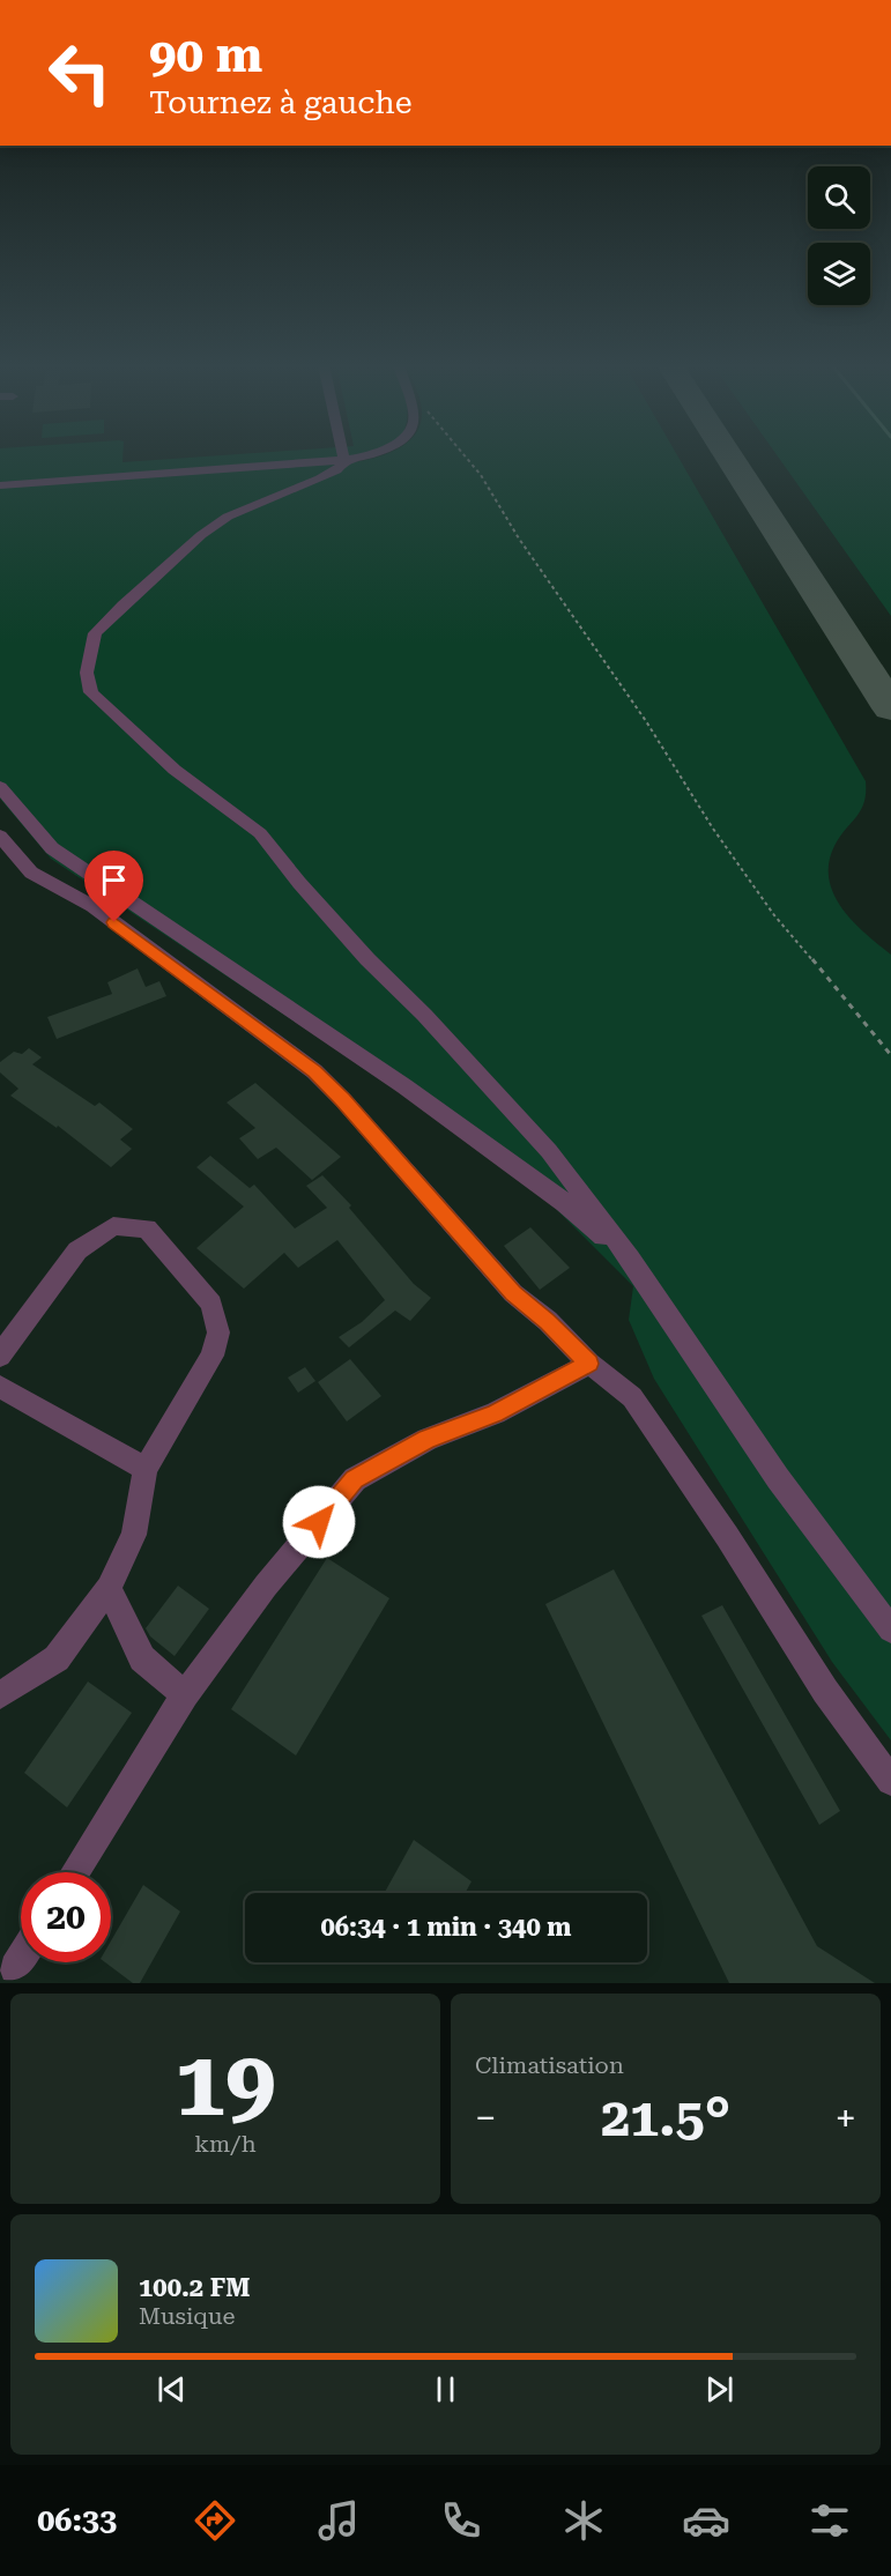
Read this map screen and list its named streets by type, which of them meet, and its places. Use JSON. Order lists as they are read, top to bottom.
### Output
{
  "page": {
    "turn": ["90 m", "Tournez à gauche"],
    "limit": "20",
    "trip": "06:34 · 1 min · 340 m",
    "tile": [
      ["19", "km/h"],
      "Climatisation"
    ],
    "heat": ["−", "21.5°", "+"],
    "song": ["100.2 FM", "Musique"],
    "tabs": "06:33"
  }
}
